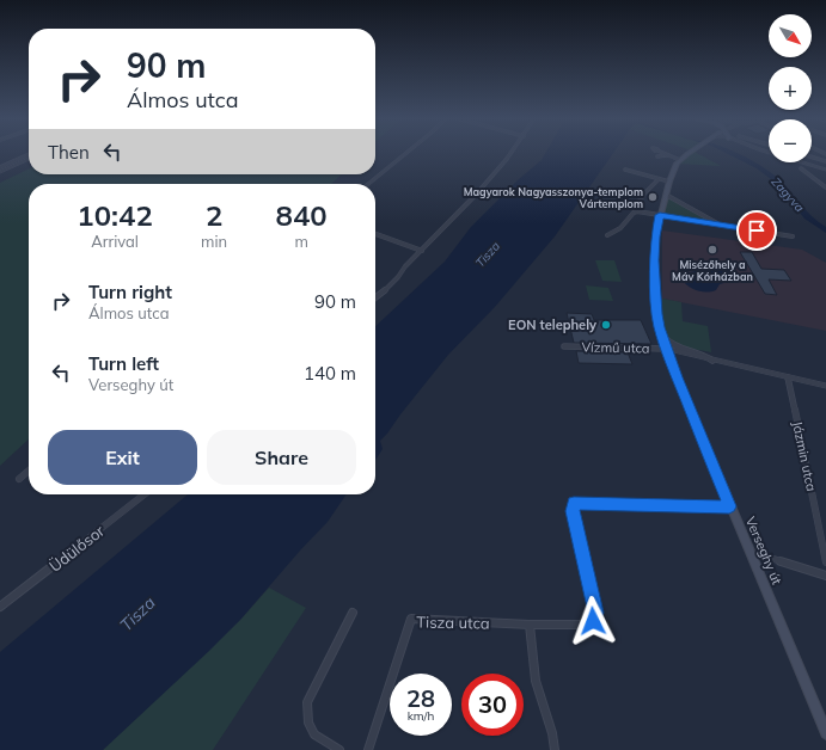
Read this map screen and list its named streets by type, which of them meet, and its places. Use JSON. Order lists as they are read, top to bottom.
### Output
{
  "streets": {
    "main road": ["Verseghy út"],
    "street": [
      "Vízmű utca",
      "Jázmin utca",
      "Üdülősor",
      "Tisza utca"
    ]
  },
  "crossings": [
    ["Vízmű utca", "Verseghy út"],
    ["Verseghy út", "Tisza utca"]
  ],
  "water": ["Zagyva", "Tisza"],
  "places": ["Magyarok Nagyasszonya-templom Vártemplom", "Misézőhely a Máv Kórházban", "EON telephely"],
  "north": "bottom right",
  "page": {
    "map_buttons": ["+", "−"],
    "turn": ["90 m", "Álmos utca"],
    "then": "Then",
    "eta": [
      "10:42",
      "Arrival",
      "2",
      "min",
      "840",
      "m"
    ],
    "list": [
      {
        "name": "Turn right",
        "note": "Álmos utca",
        "value": "90 m"
      },
      {
        "name": "Turn left",
        "note": "Verseghy út",
        "value": "140 m"
      }
    ],
    "buttons": ["Exit", "Share"],
    "speed": "28 km/h",
    "limit": "30"
  }
}
